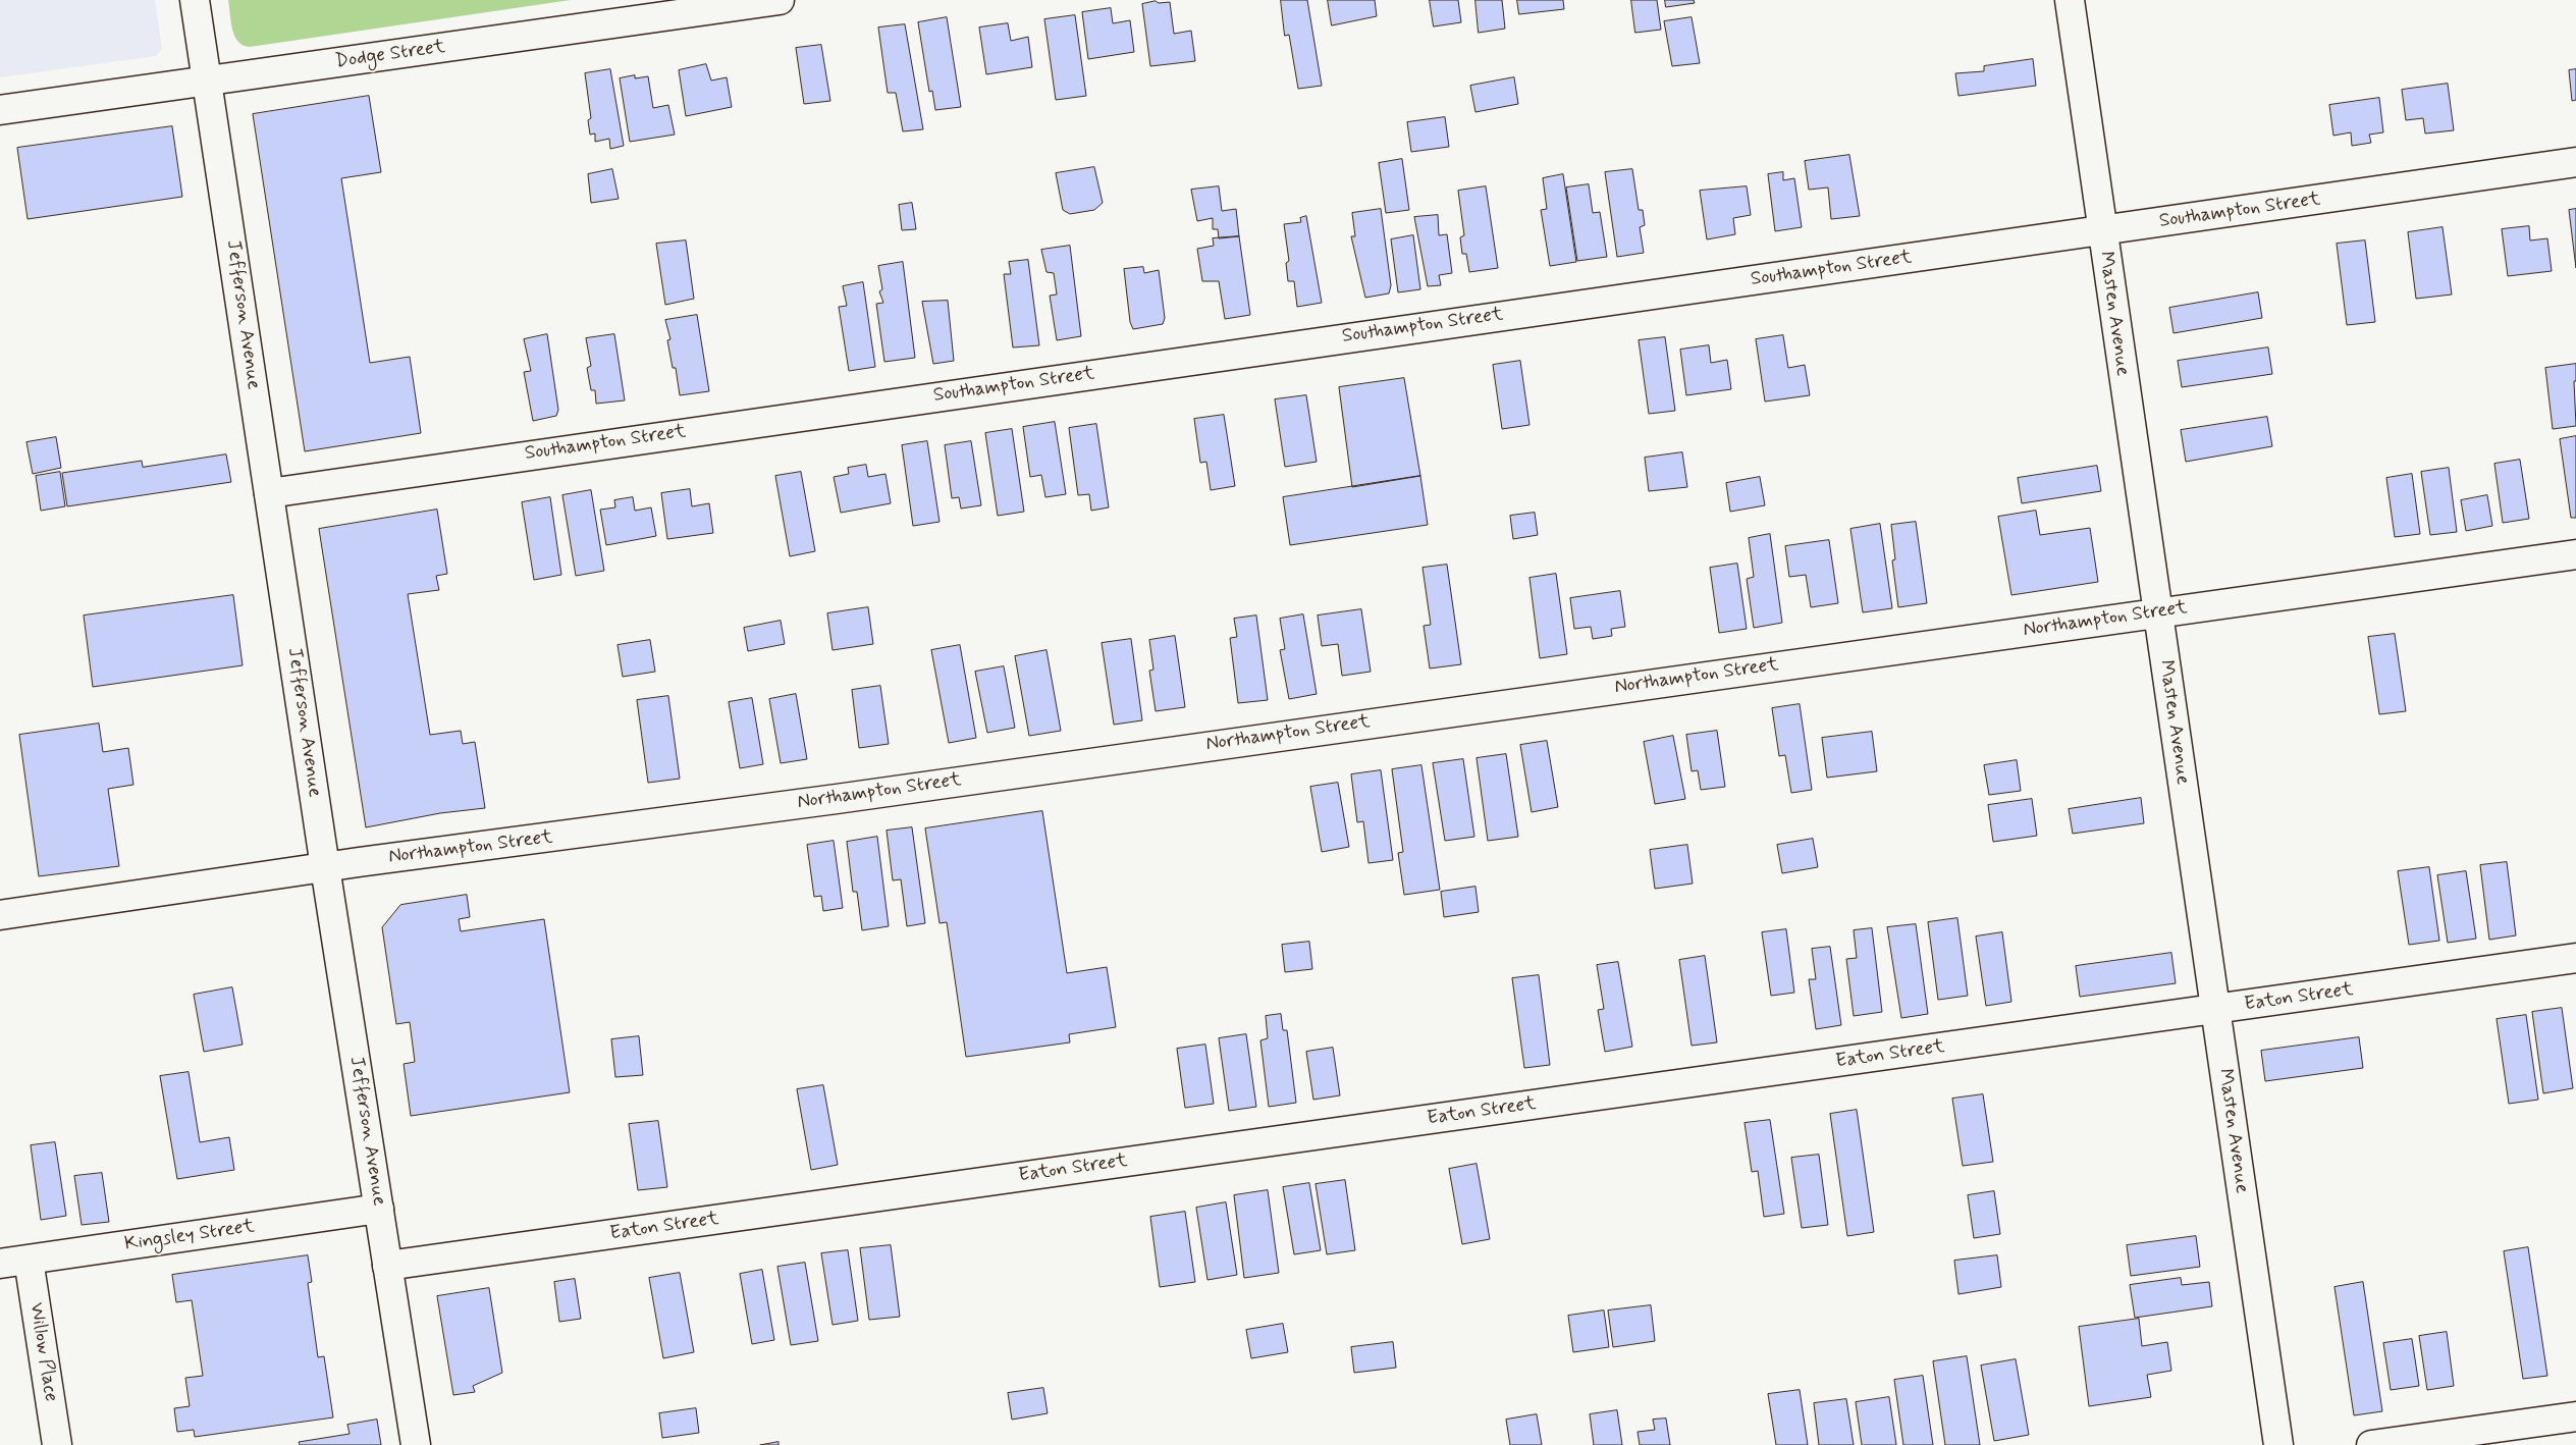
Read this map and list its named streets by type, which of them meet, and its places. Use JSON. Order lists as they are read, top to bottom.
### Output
{
  "streets": {
    "street": [
      "Dodge Street",
      "Southampton Street",
      "Masten Avenue",
      "Jefferson Avenue",
      "Northampton Street",
      "Eaton Street",
      "Kingsley Street",
      "Willow Place"
    ]
  },
  "crossings": [
    ["Dodge Street", "Jefferson Avenue"],
    ["Southampton Street", "Masten Avenue"],
    ["Southampton Street", "Jefferson Avenue"],
    ["Masten Avenue", "Northampton Street"],
    ["Masten Avenue", "Eaton Street"],
    ["Jefferson Avenue", "Northampton Street"],
    ["Jefferson Avenue", "Eaton Street"],
    ["Jefferson Avenue", "Kingsley Street"],
    ["Kingsley Street", "Willow Place"]
  ]
}
